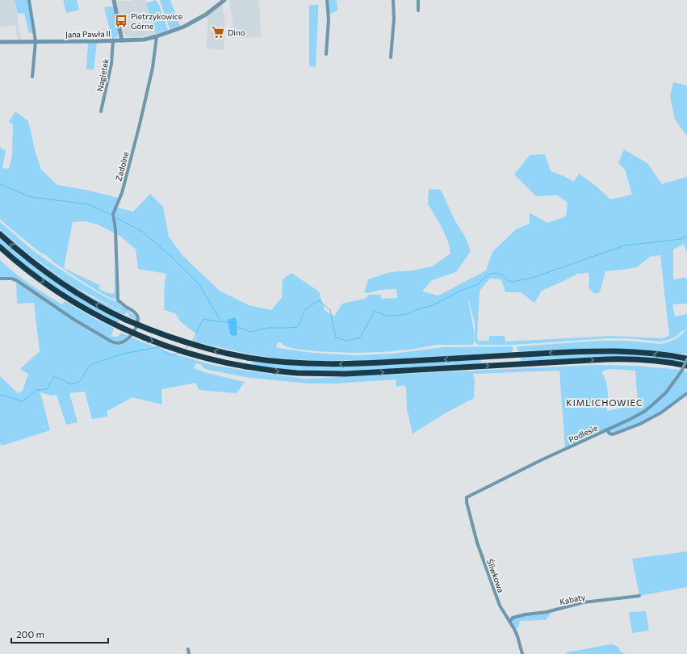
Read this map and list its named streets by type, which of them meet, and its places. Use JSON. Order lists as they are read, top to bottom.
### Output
{
  "streets": {
    "street": [
      "Jana Pawła II",
      "Nagietek",
      "Zadolne",
      "Podlesie",
      "Śliwkowa",
      "Kabaty"
    ]
  },
  "crossings": [
    ["Jana Pawła II", "Nagietek"],
    ["Jana Pawła II", "Zadolne"],
    ["Podlesie", "Śliwkowa"],
    ["Śliwkowa", "Kabaty"]
  ],
  "districts": ["KIMLICHOWIEC"],
  "places": {
    "bus stop": ["Pietrzykowice Górne"],
    "supermarket": ["Dino"]
  },
  "scale_bar": "200 m"
}
